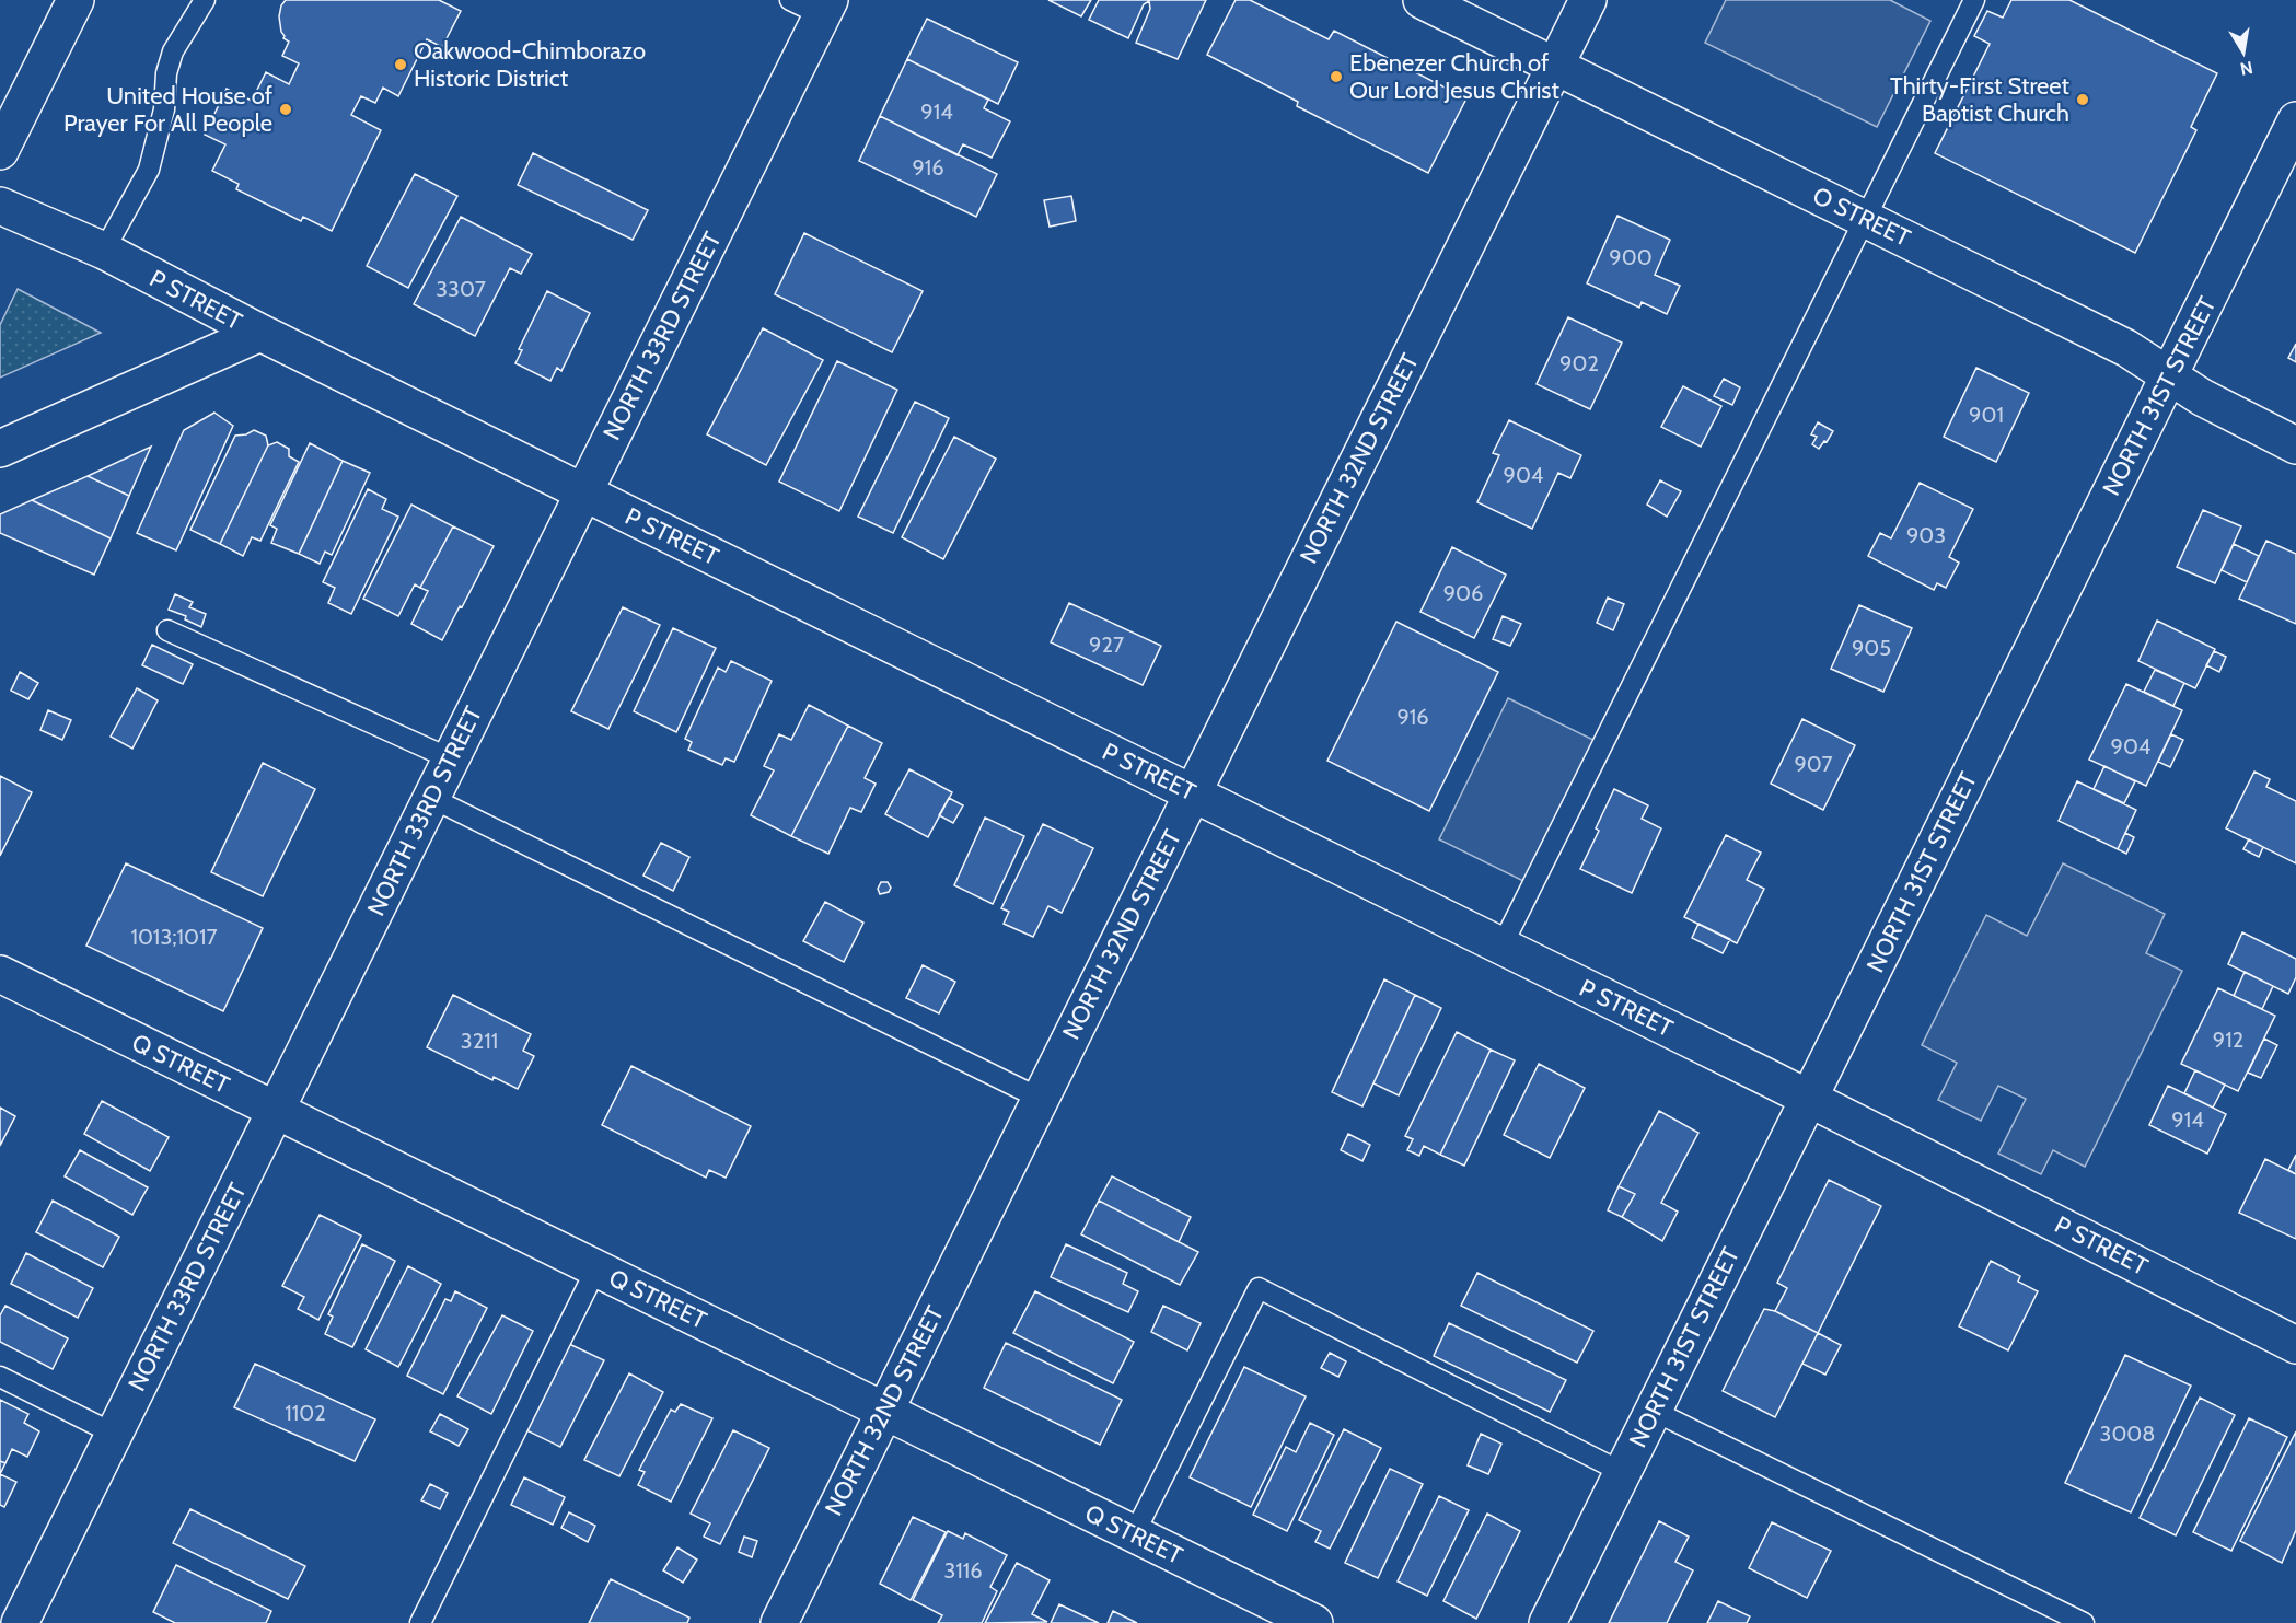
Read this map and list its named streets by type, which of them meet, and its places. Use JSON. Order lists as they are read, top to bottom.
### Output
{
  "streets": {
    "street": [
      "O STREET",
      "P STREET",
      "NORTH 33RD STREET",
      "NORTH 31ST STREET",
      "NORTH 32ND STREET",
      "Q STREET"
    ]
  },
  "crossings": [
    ["O STREET", "NORTH 31ST STREET"],
    ["O STREET", "NORTH 32ND STREET"],
    ["P STREET", "NORTH 33RD STREET"],
    ["P STREET", "NORTH 31ST STREET"],
    ["P STREET", "NORTH 32ND STREET"],
    ["NORTH 33RD STREET", "Q STREET"],
    ["NORTH 32ND STREET", "Q STREET"]
  ],
  "places": [
    "Oakwood-Chimborazo Historic District",
    "Ebenezer Church of Our Lord Jesus Christ",
    "Thirty-First Street Baptist Church",
    "United House of Prayer For All People"
  ],
  "house_numbers": [
    "914",
    "916",
    "900",
    "3307",
    "902",
    "901",
    "904",
    "903",
    "906",
    "927",
    "905",
    "916",
    "904",
    "907",
    "1013;1017",
    "912",
    "3211",
    "914",
    "1102",
    "3008",
    "3116"
  ],
  "north": "bottom"
}
